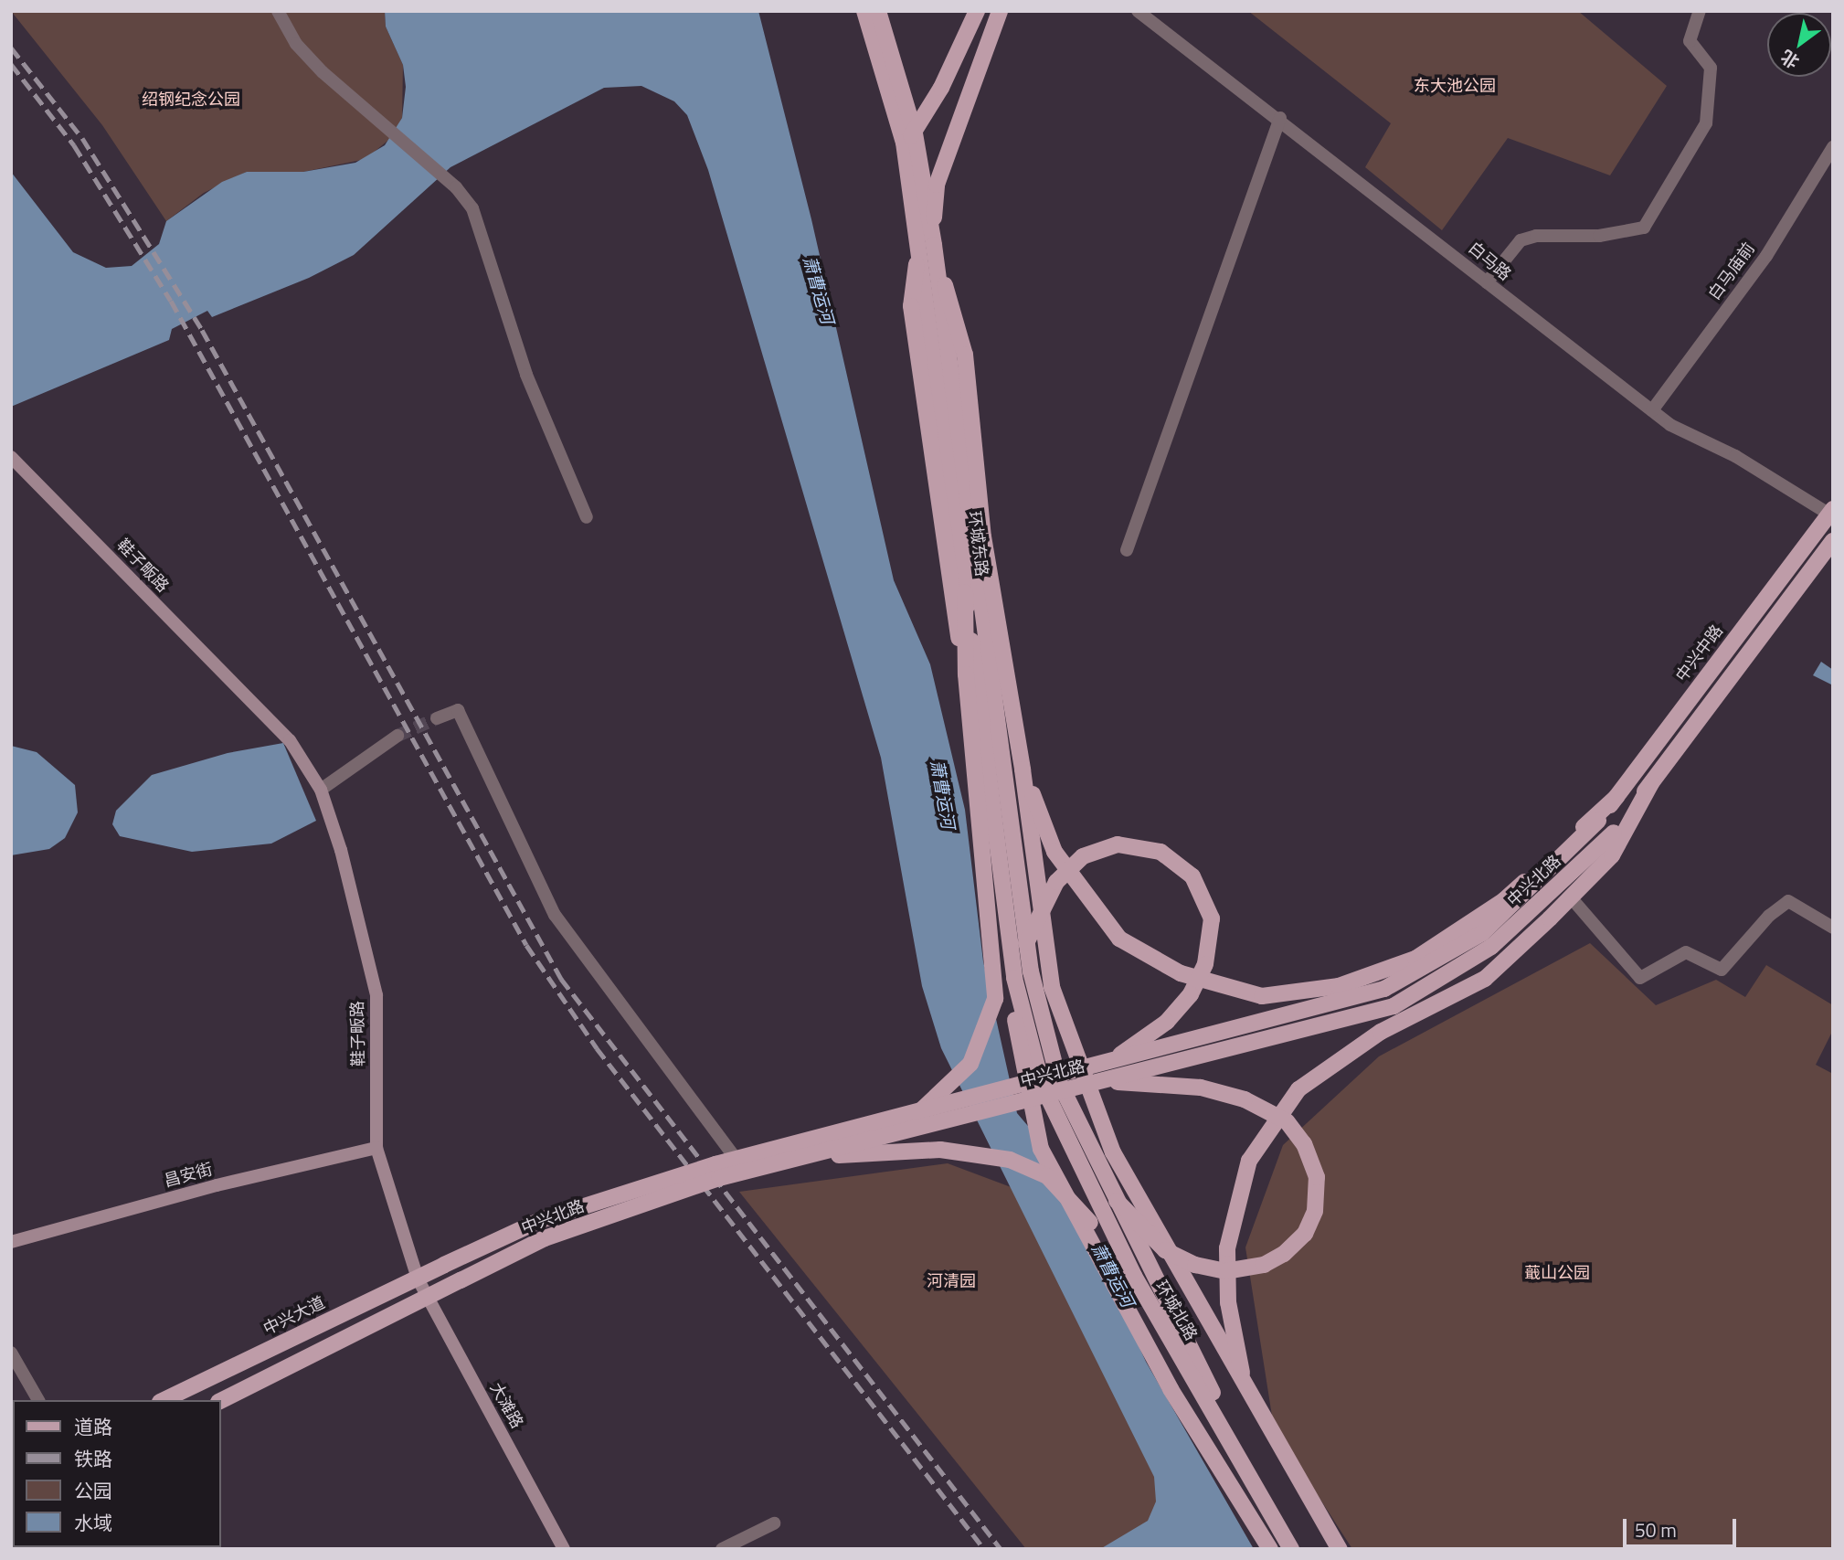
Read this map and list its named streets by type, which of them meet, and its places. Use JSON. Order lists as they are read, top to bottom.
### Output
{
  "streets": {
    "main road": [
      "环城东路",
      "中兴中路",
      "中兴北路",
      "环城北路",
      "中兴大道"
    ],
    "street": [
      "白马路",
      "白马庙前",
      "鞋子畈路",
      "昌安街",
      "大滩路"
    ]
  },
  "crossings": [
    ["白马路", "白马庙前"],
    ["白马路", "中兴中路"],
    ["环城东路", "环城北路"],
    ["鞋子畈路", "昌安街"],
    ["鞋子畈路", "中兴大道"],
    ["鞋子畈路", "大滩路"],
    ["中兴中路", "中兴北路"],
    ["中兴北路", "中兴大道"],
    ["中兴北路", "大滩路"],
    ["中兴大道", "大滩路"]
  ],
  "water": ["萧曹运河"],
  "parks": [
    "东大池公园",
    "绍钢纪念公园",
    "蕺山公园",
    "河清园"
  ],
  "legend": [
    "道路",
    "铁路",
    "公园",
    "水域"
  ],
  "scale_bar": "50 m",
  "north": "bottom left"
}
